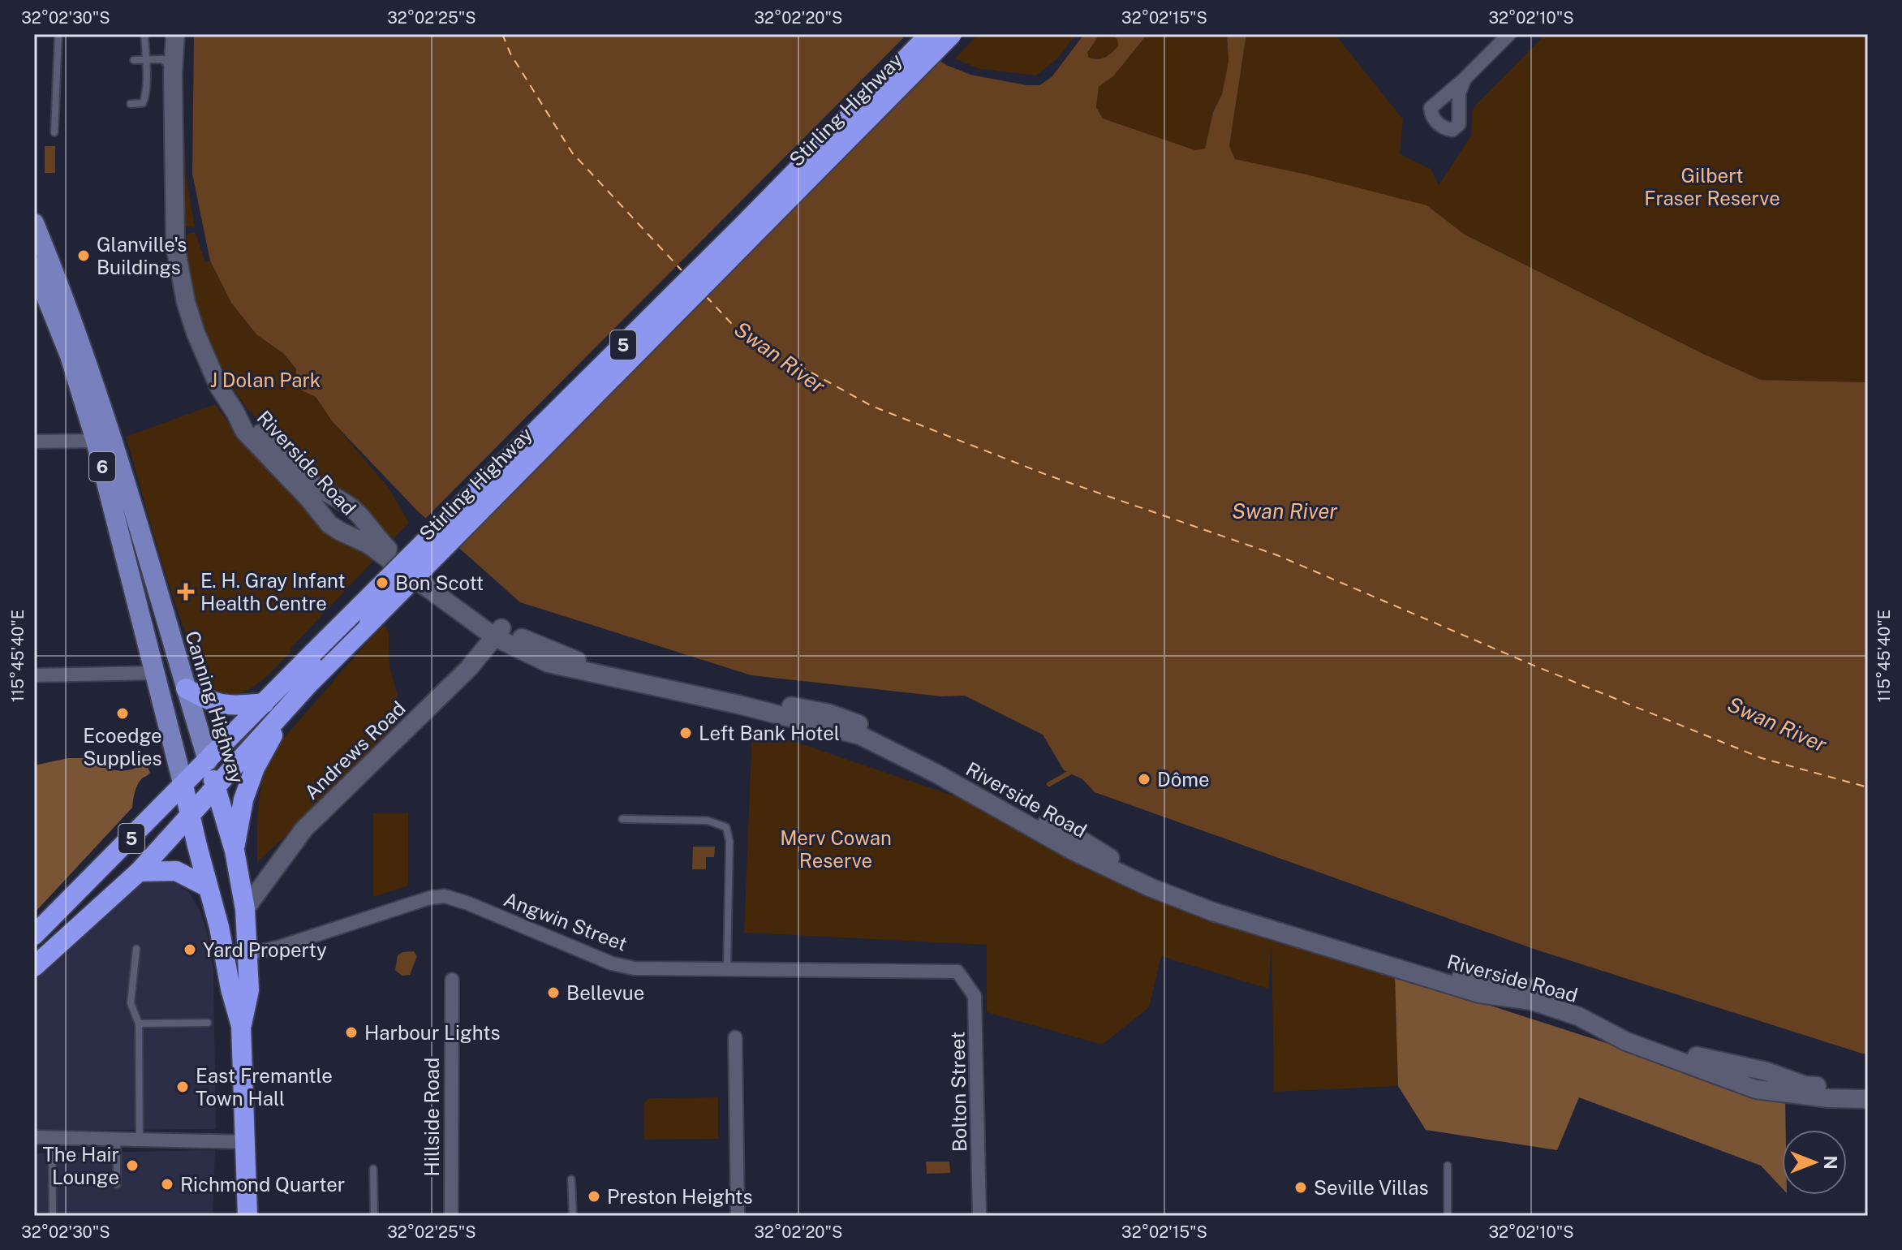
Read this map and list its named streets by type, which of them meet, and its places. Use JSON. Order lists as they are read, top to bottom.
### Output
{
  "streets": {
    "highway": [
      "Stirling Highway",
      "5",
      "6",
      "Canning Highway"
    ],
    "street": [
      "Riverside Road",
      "Andrews Road",
      "Angwin Street",
      "Bolton Street",
      "Hillside Road"
    ]
  },
  "crossings": [
    ["Stirling Highway", "Canning Highway"],
    ["Riverside Road", "Andrews Road"],
    ["Canning Highway", "Andrews Road"],
    ["Canning Highway", "Angwin Street"],
    ["Angwin Street", "Bolton Street"]
  ],
  "water": ["Swan River"],
  "parks": ["Gilbert Fraser Reserve", "J Dolan Park", "Merv Cowan Reserve"],
  "places": {
    "other": [
      "Glanville's Buildings",
      "Bon Scott",
      "Ecoedge Supplies",
      "Left Bank Hotel",
      "Dôme",
      "Yard Property",
      "Bellevue",
      "Harbour Lights",
      "East Fremantle Town Hall",
      "The Hair Lounge",
      "Richmond Quarter",
      "Seville Villas",
      "Preston Heights"
    ],
    "health": ["E. H. Gray Infant Health Centre"]
  },
  "north": "right",
  "coordinates": [
    "32°02'30\"S",
    "32°02'25\"S",
    "32°02'20\"S",
    "32°02'15\"S",
    "32°02'10\"S",
    "115°45'40\"E"
  ]
}
